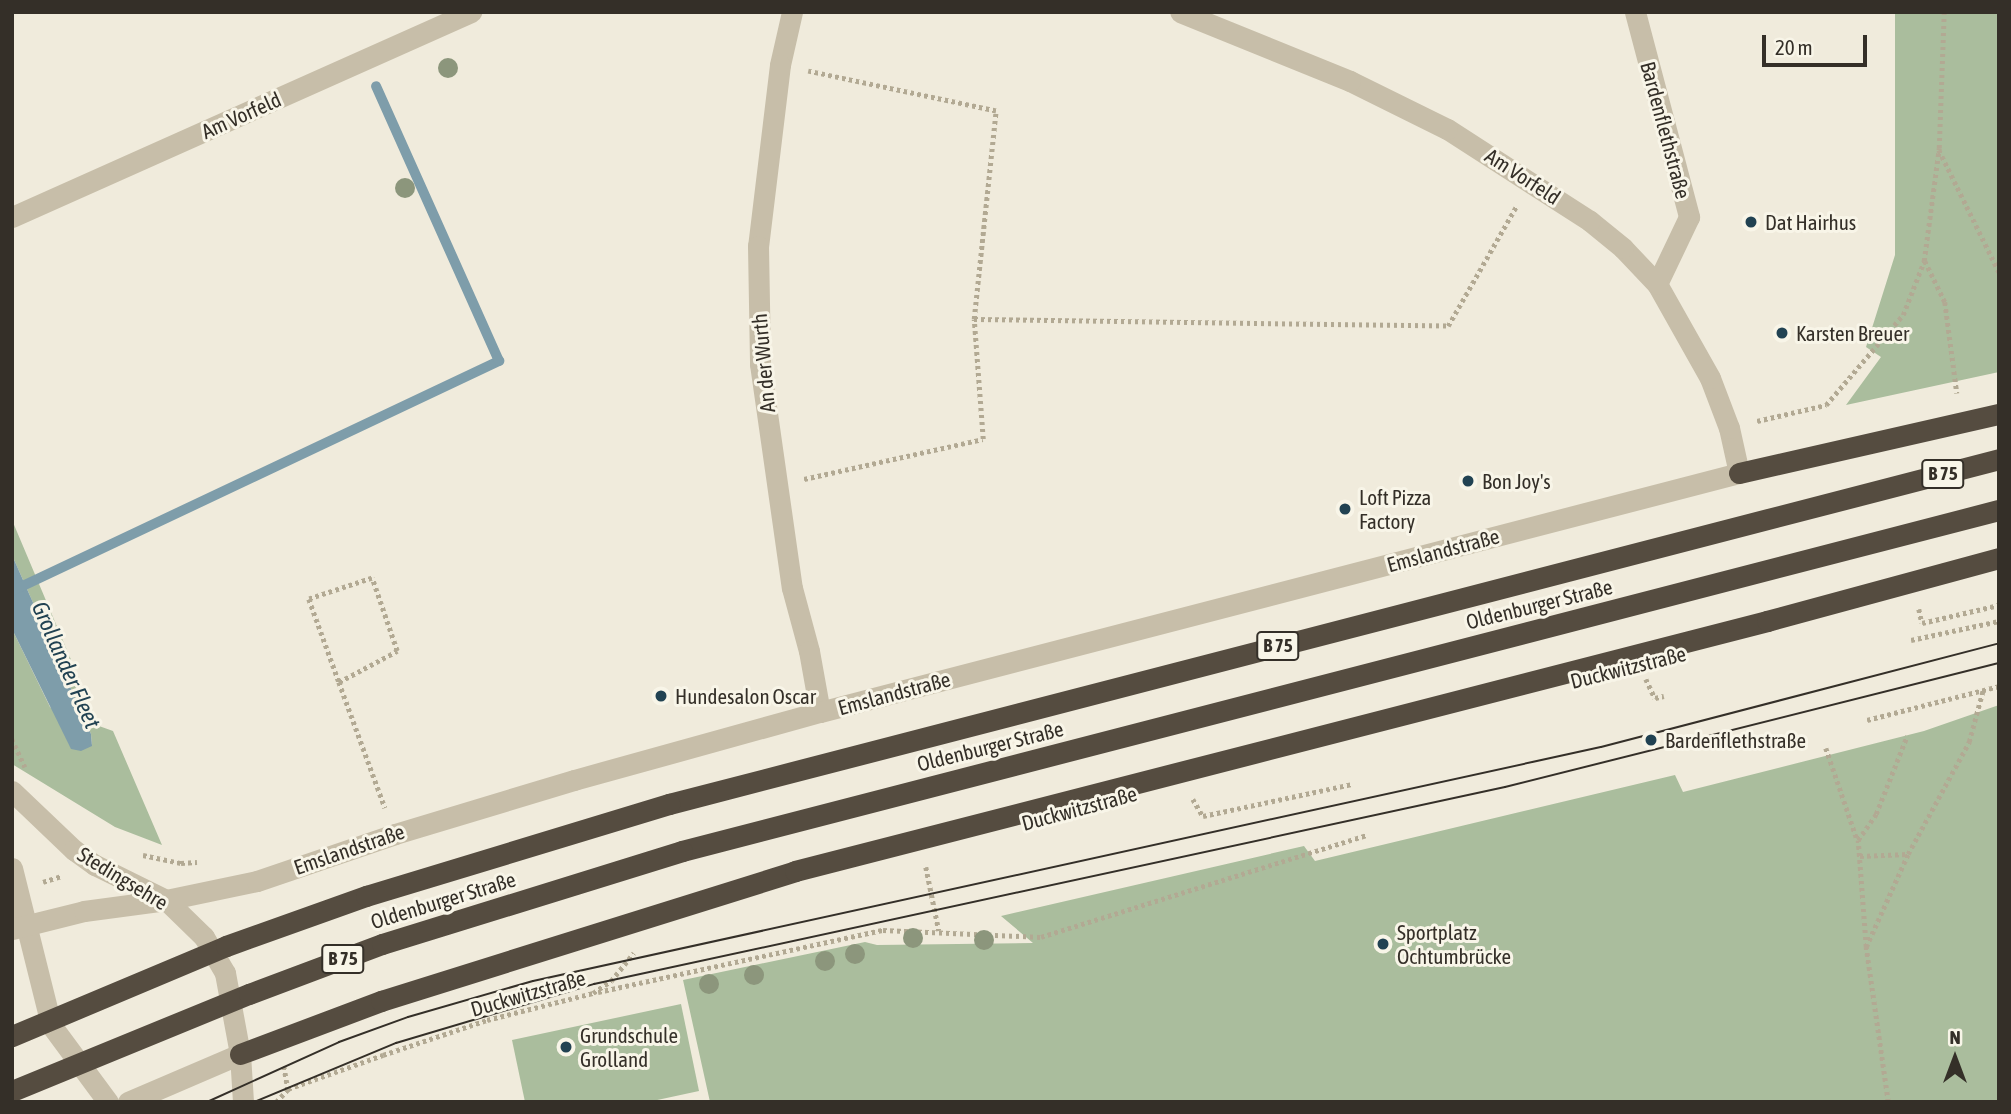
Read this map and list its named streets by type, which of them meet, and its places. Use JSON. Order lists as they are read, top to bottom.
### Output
{
  "streets": {
    "highway": ["B 75", "Oldenburger Straße"],
    "street": [
      "Am Vorfeld",
      "Bardenflethstraße",
      "An der Wurth",
      "Emslandstraße",
      "Stedingsehre"
    ],
    "path": ["Duckwitzstraße"]
  },
  "crossings": [
    ["Am Vorfeld", "Bardenflethstraße"],
    ["Am Vorfeld", "Emslandstraße"],
    ["An der Wurth", "Emslandstraße"],
    ["Emslandstraße", "Stedingsehre"]
  ],
  "water": ["Grollander Fleet"],
  "places": [
    "Dat Hairhus",
    "Karsten Breuer",
    "Bon Joy's",
    "Loft Pizza Factory",
    "Hundesalon Oscar",
    "Bardenflethstraße",
    "Sportplatz Ochtumbrücke",
    "Grundschule Grolland"
  ],
  "scale_bar": "20 m",
  "north": "top"
}
